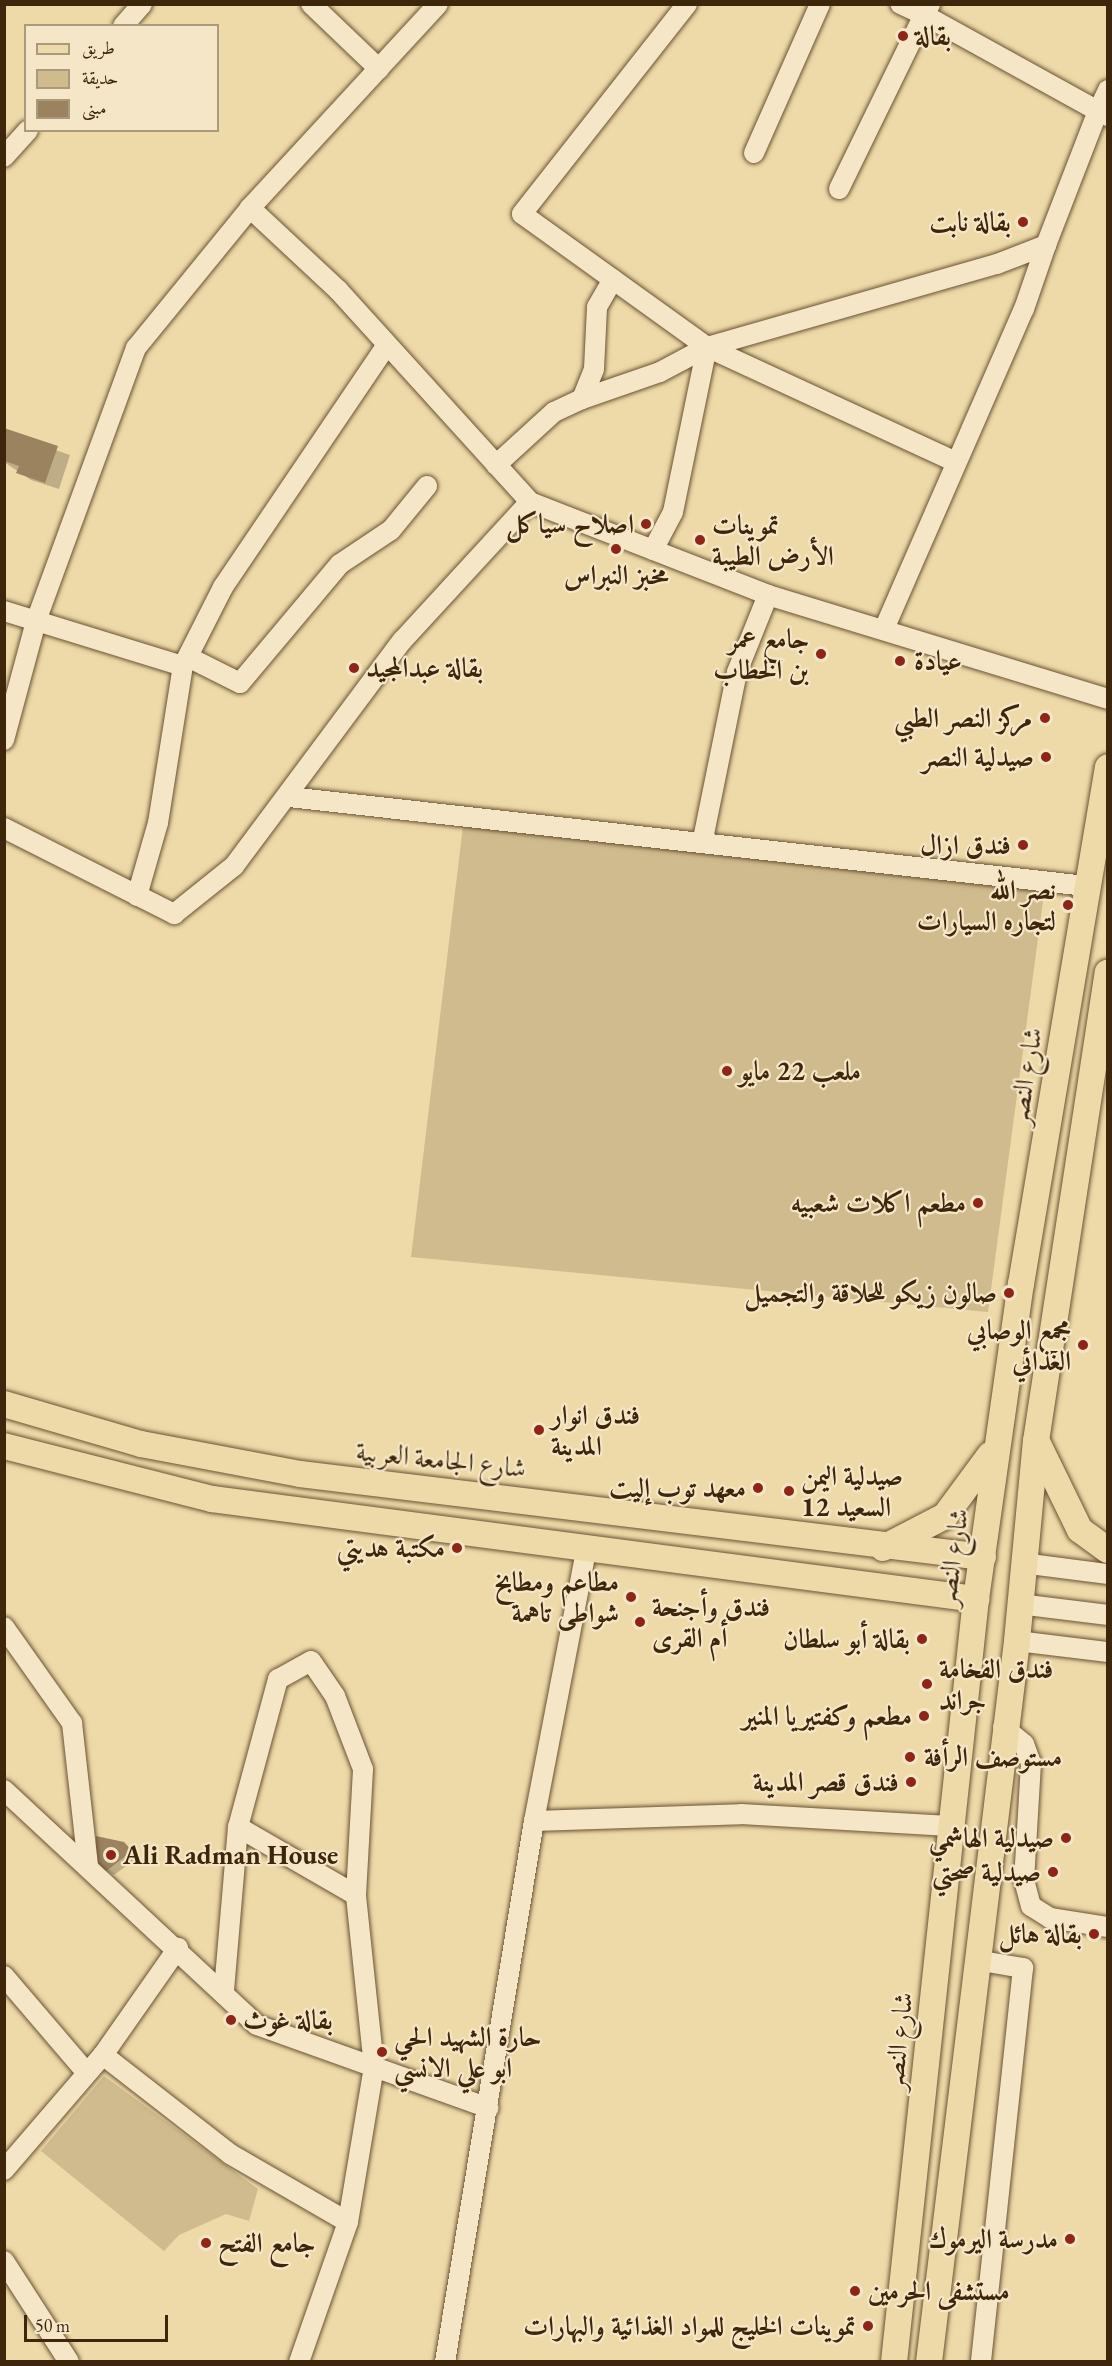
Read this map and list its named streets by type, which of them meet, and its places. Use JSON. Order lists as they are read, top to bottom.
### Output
{
  "streets": {
    "main road": ["شارع النصر", "شارع الجامعة العربية"]
  },
  "crossings": [
    ["شارع النصر", "شارع الجامعة العربية"]
  ],
  "places": [
    "بقالة",
    "بقالة نابت",
    "اصلاح سياكل",
    "تموينات الأرض الطيبة",
    "مخبز النبراس",
    "جامع عمر بن الخطاب",
    "عيادة",
    "بقالة عبدالمجيد",
    "مركز النصر الطبي",
    "صيدلية النصر",
    "فندق ازال",
    "نصر الله لتجاره السيارات",
    "ملعب 22 مايو",
    "مطعم اكلات شعبيه",
    "صالون زيكو للحلاقة والتجميل",
    "مجمع الوصابي الغذائي",
    "فندق انوار المدينة",
    "معهد توب إليت",
    "صيدلية اليمن السعيد 12",
    "مكتبة هديتي",
    "مطاعم ومطابخ شواطى تاهمة",
    "فندق وأجنحة أم القرى",
    "بقالة أبو سلطان",
    "فندق الفخامة جراند",
    "مطعم وكفتيريا المنير",
    "مستوصف الرأفة",
    "فندق قصر المدينة",
    "صيدلية الهاشمي",
    "Ali Radman House",
    "صيدلية صحتي",
    "بقالة هائل",
    "بقالة غوث",
    "حارة الشهيد الحي ابو علي الانسي",
    "مدرسة اليرموك",
    "جامع الفتح",
    "مستشفى الحرمين",
    "تموينات الخليج للمواد الغذائية والبهارات"
  ],
  "legend": ["طريق", "حديقة", "مبنى"],
  "scale_bar": "50 m"
}
